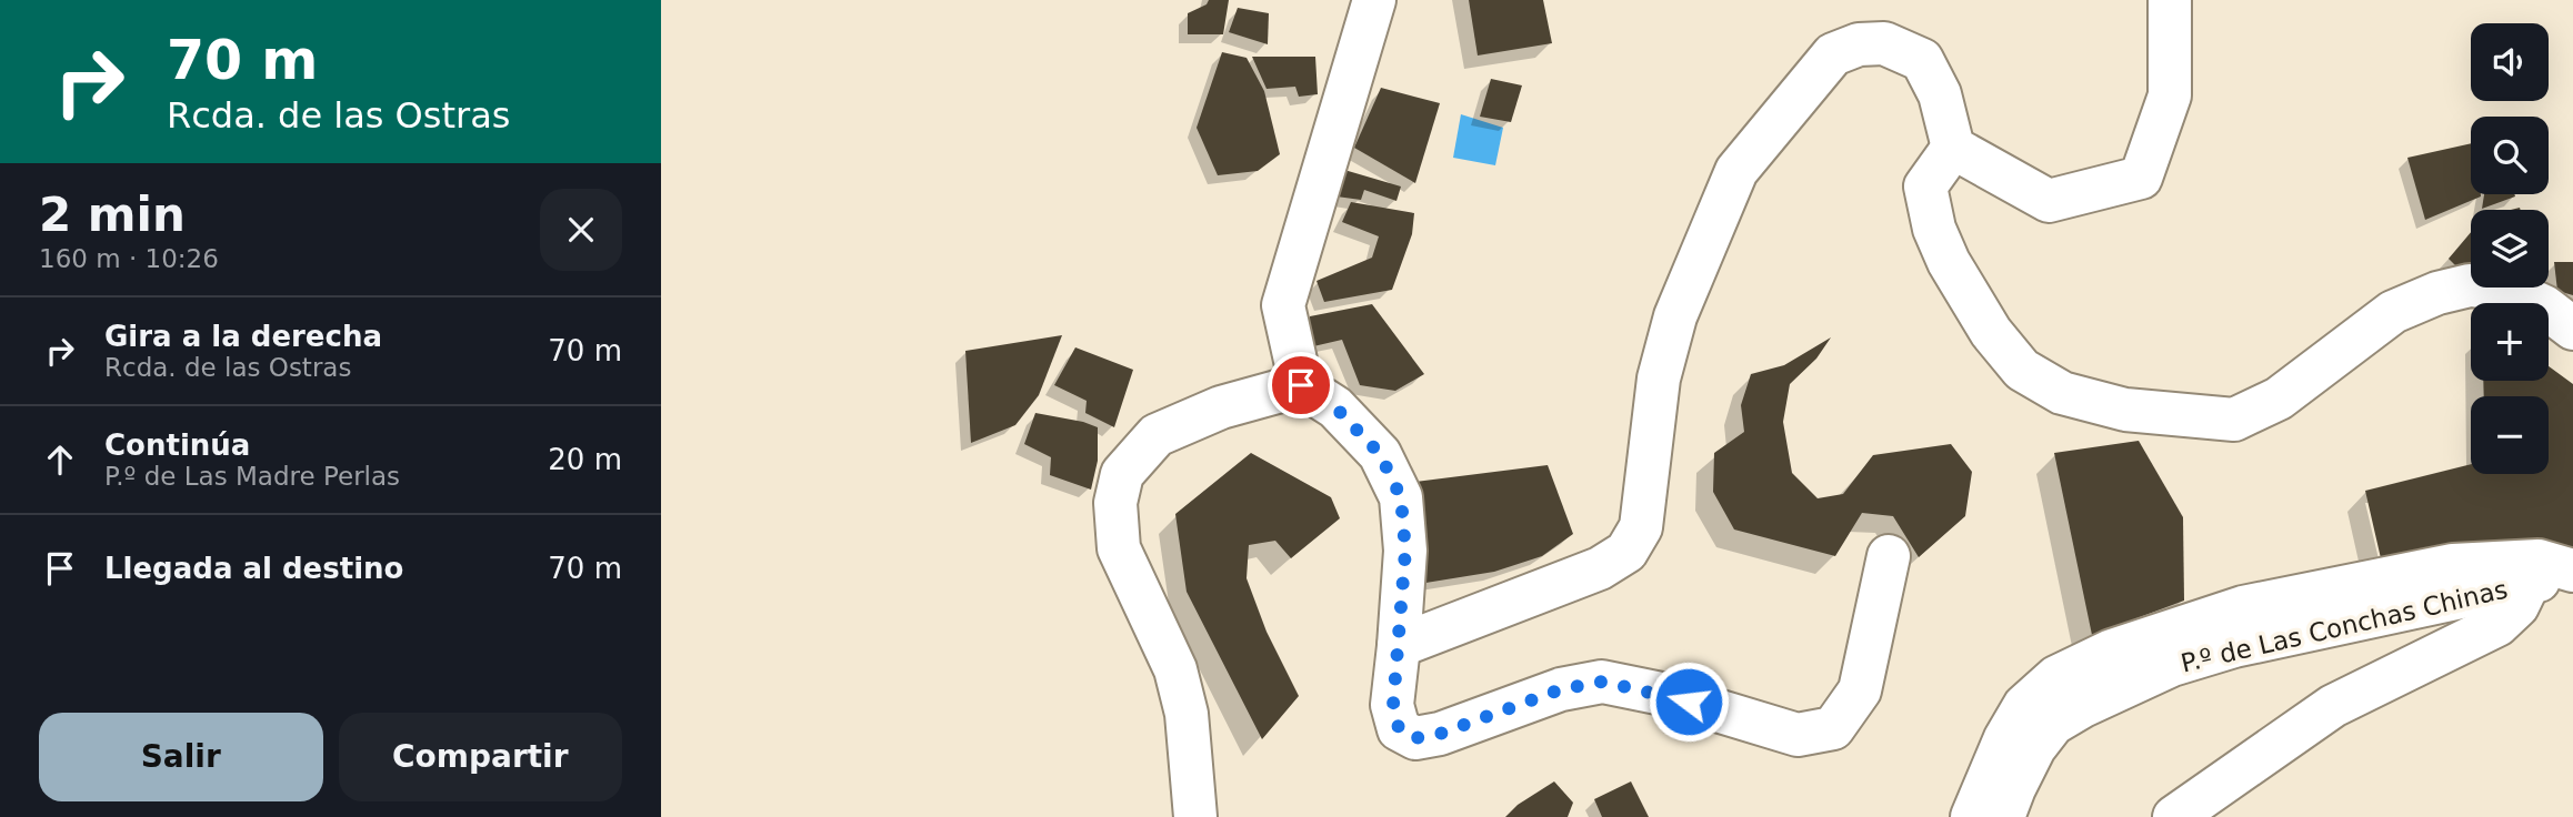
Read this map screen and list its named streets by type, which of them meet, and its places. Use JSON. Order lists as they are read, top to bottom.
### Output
{
  "streets": {
    "street": ["P.º de Las Conchas Chinas"]
  },
  "page": {
    "turn": ["70 m", "Rcda. de las Ostras"],
    "map_buttons": ["+", "−"],
    "heading": ["2 min", "160 m · 10:26"],
    "list": [
      {
        "name": "Gira a la derecha",
        "note": "Rcda. de las Ostras",
        "value": "70 m"
      },
      {
        "name": "Continúa",
        "note": "P.º de Las Madre Perlas",
        "value": "20 m"
      },
      {
        "name": "Llegada al destino",
        "value": "70 m"
      }
    ],
    "buttons": ["Salir", "Compartir"]
  }
}
